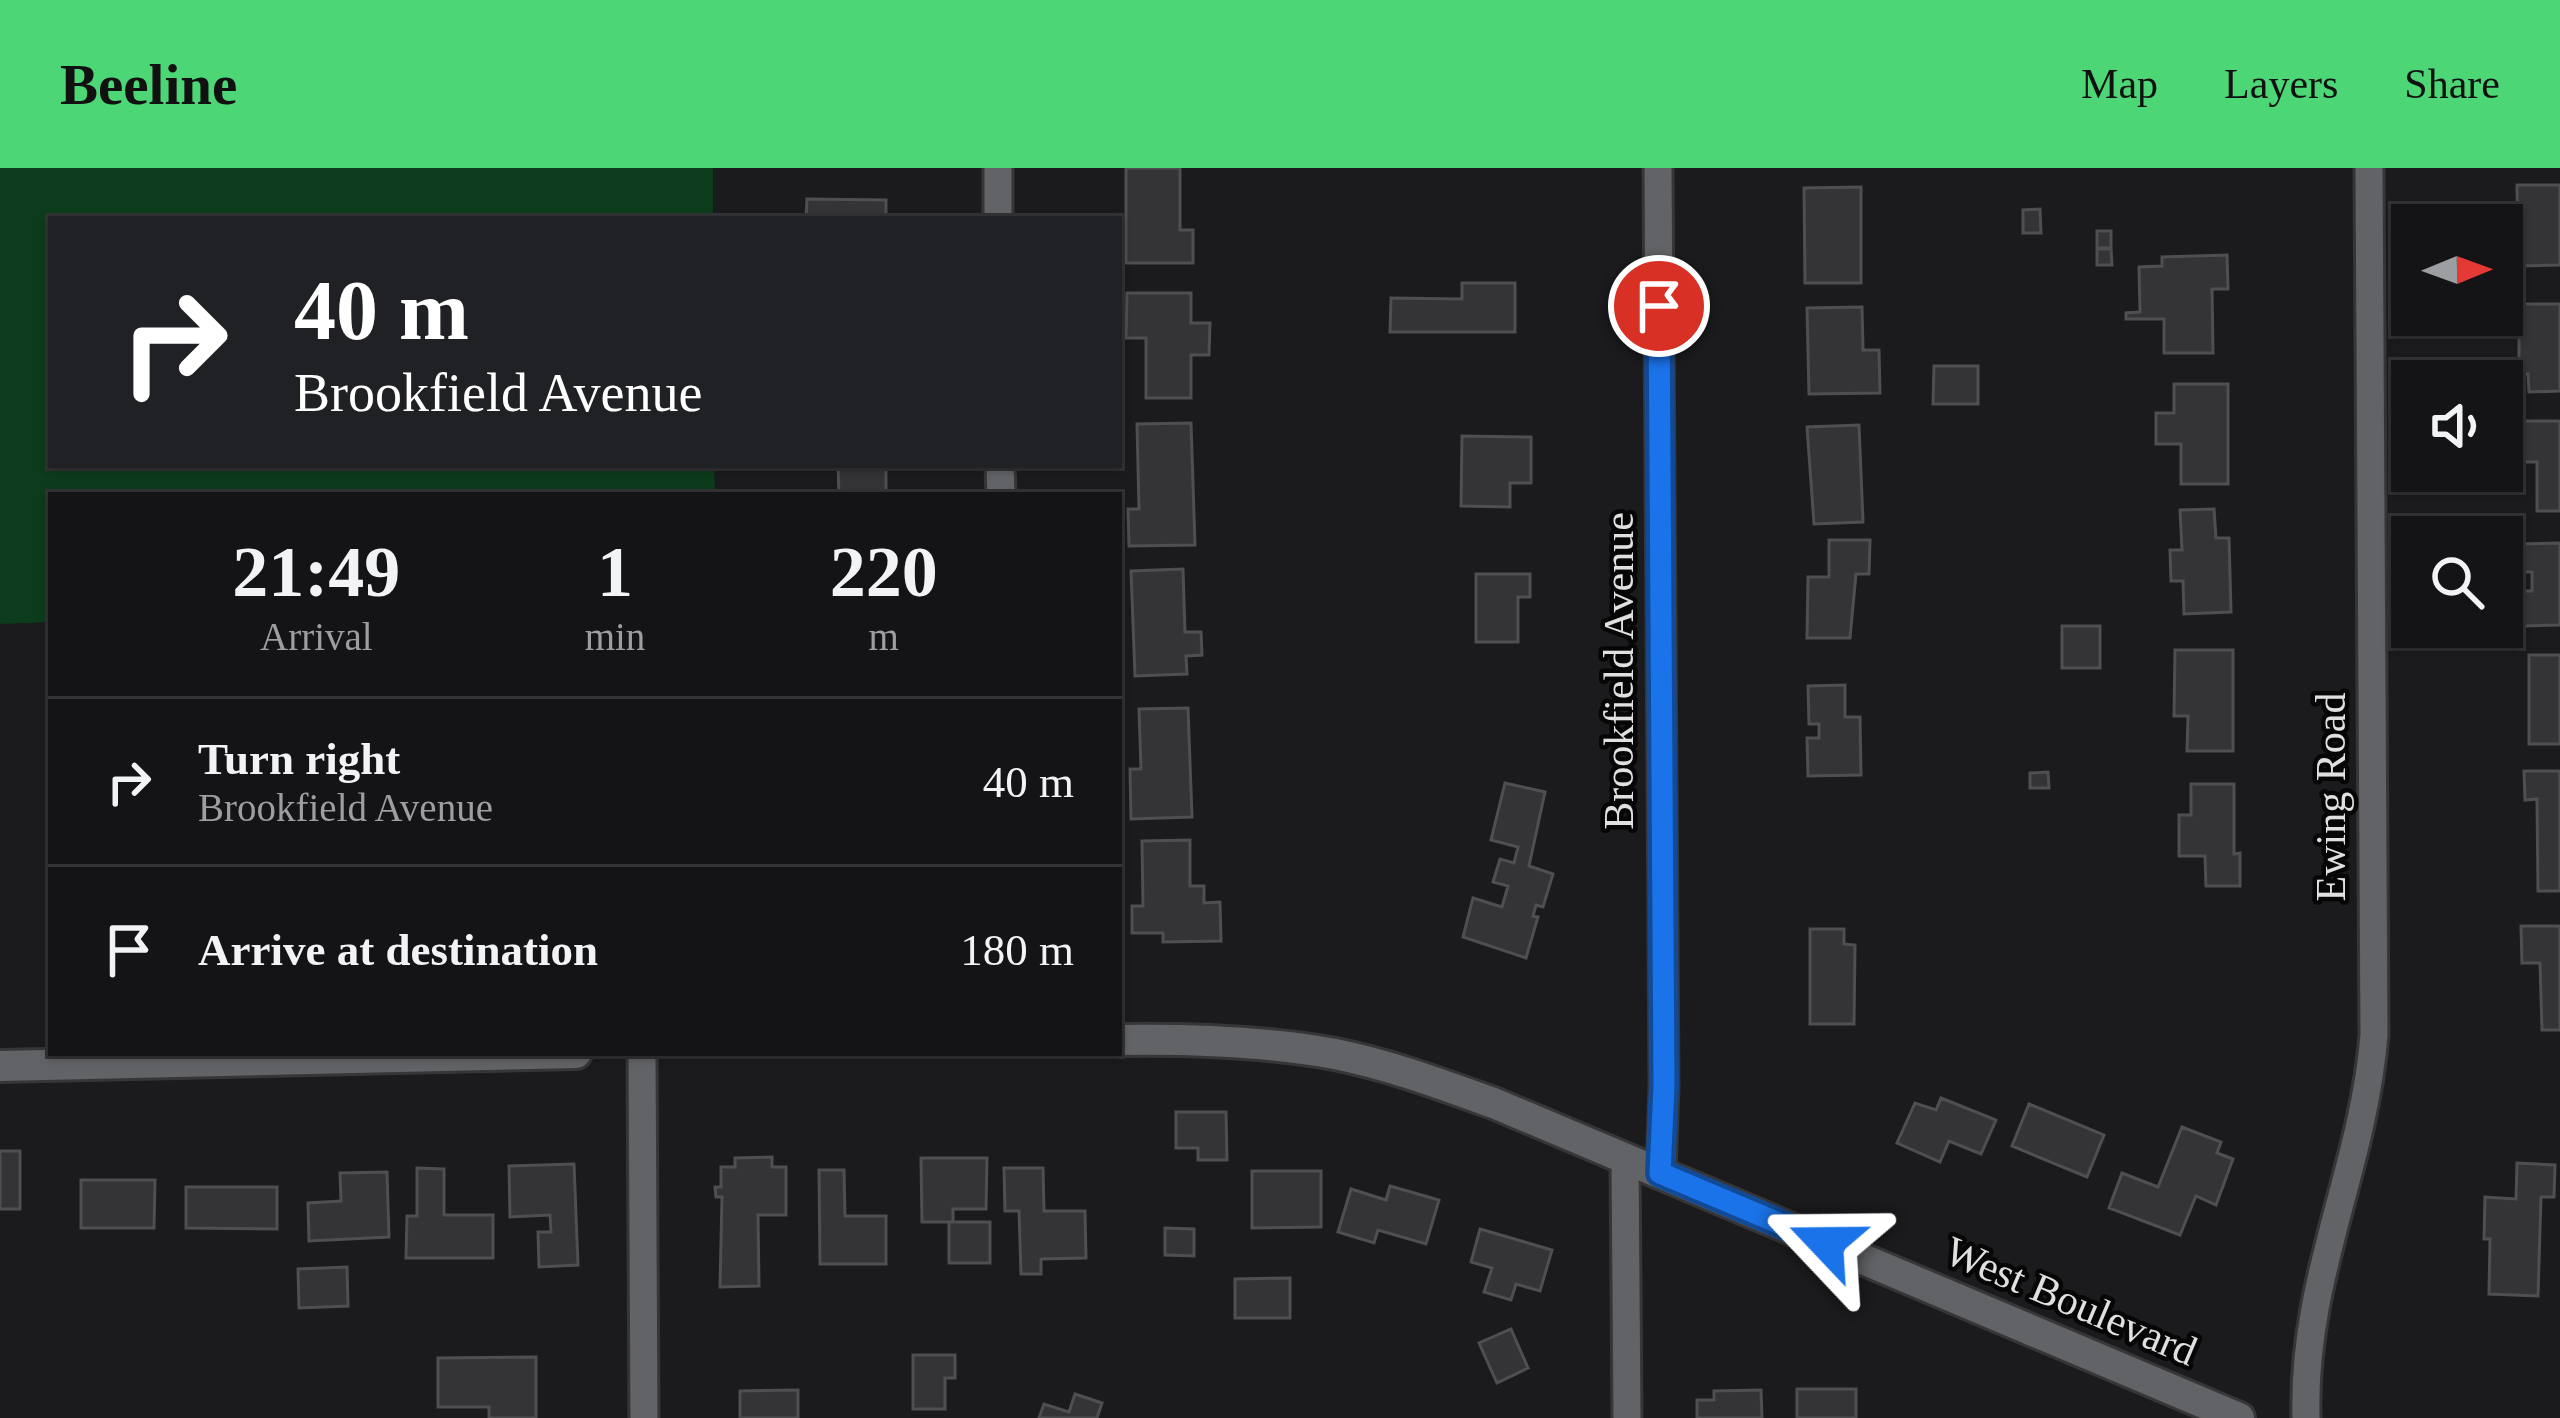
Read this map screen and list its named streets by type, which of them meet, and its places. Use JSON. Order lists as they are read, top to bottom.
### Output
{
  "streets": {
    "street": ["Brookfield Avenue", "Ewing Road", "West Boulevard"]
  },
  "crossings": [
    ["Brookfield Avenue", "West Boulevard"]
  ],
  "north": "right",
  "page": {
    "header": "Beeline",
    "nav": ["Map", "Layers", "Share"],
    "turn": ["40 m", "Brookfield Avenue"],
    "eta": [
      "21:49",
      "Arrival",
      "1",
      "min",
      "220",
      "m"
    ],
    "list": [
      {
        "name": "Turn right",
        "note": "Brookfield Avenue",
        "value": "40 m"
      },
      {
        "name": "Arrive at destination",
        "value": "180 m"
      }
    ]
  }
}
